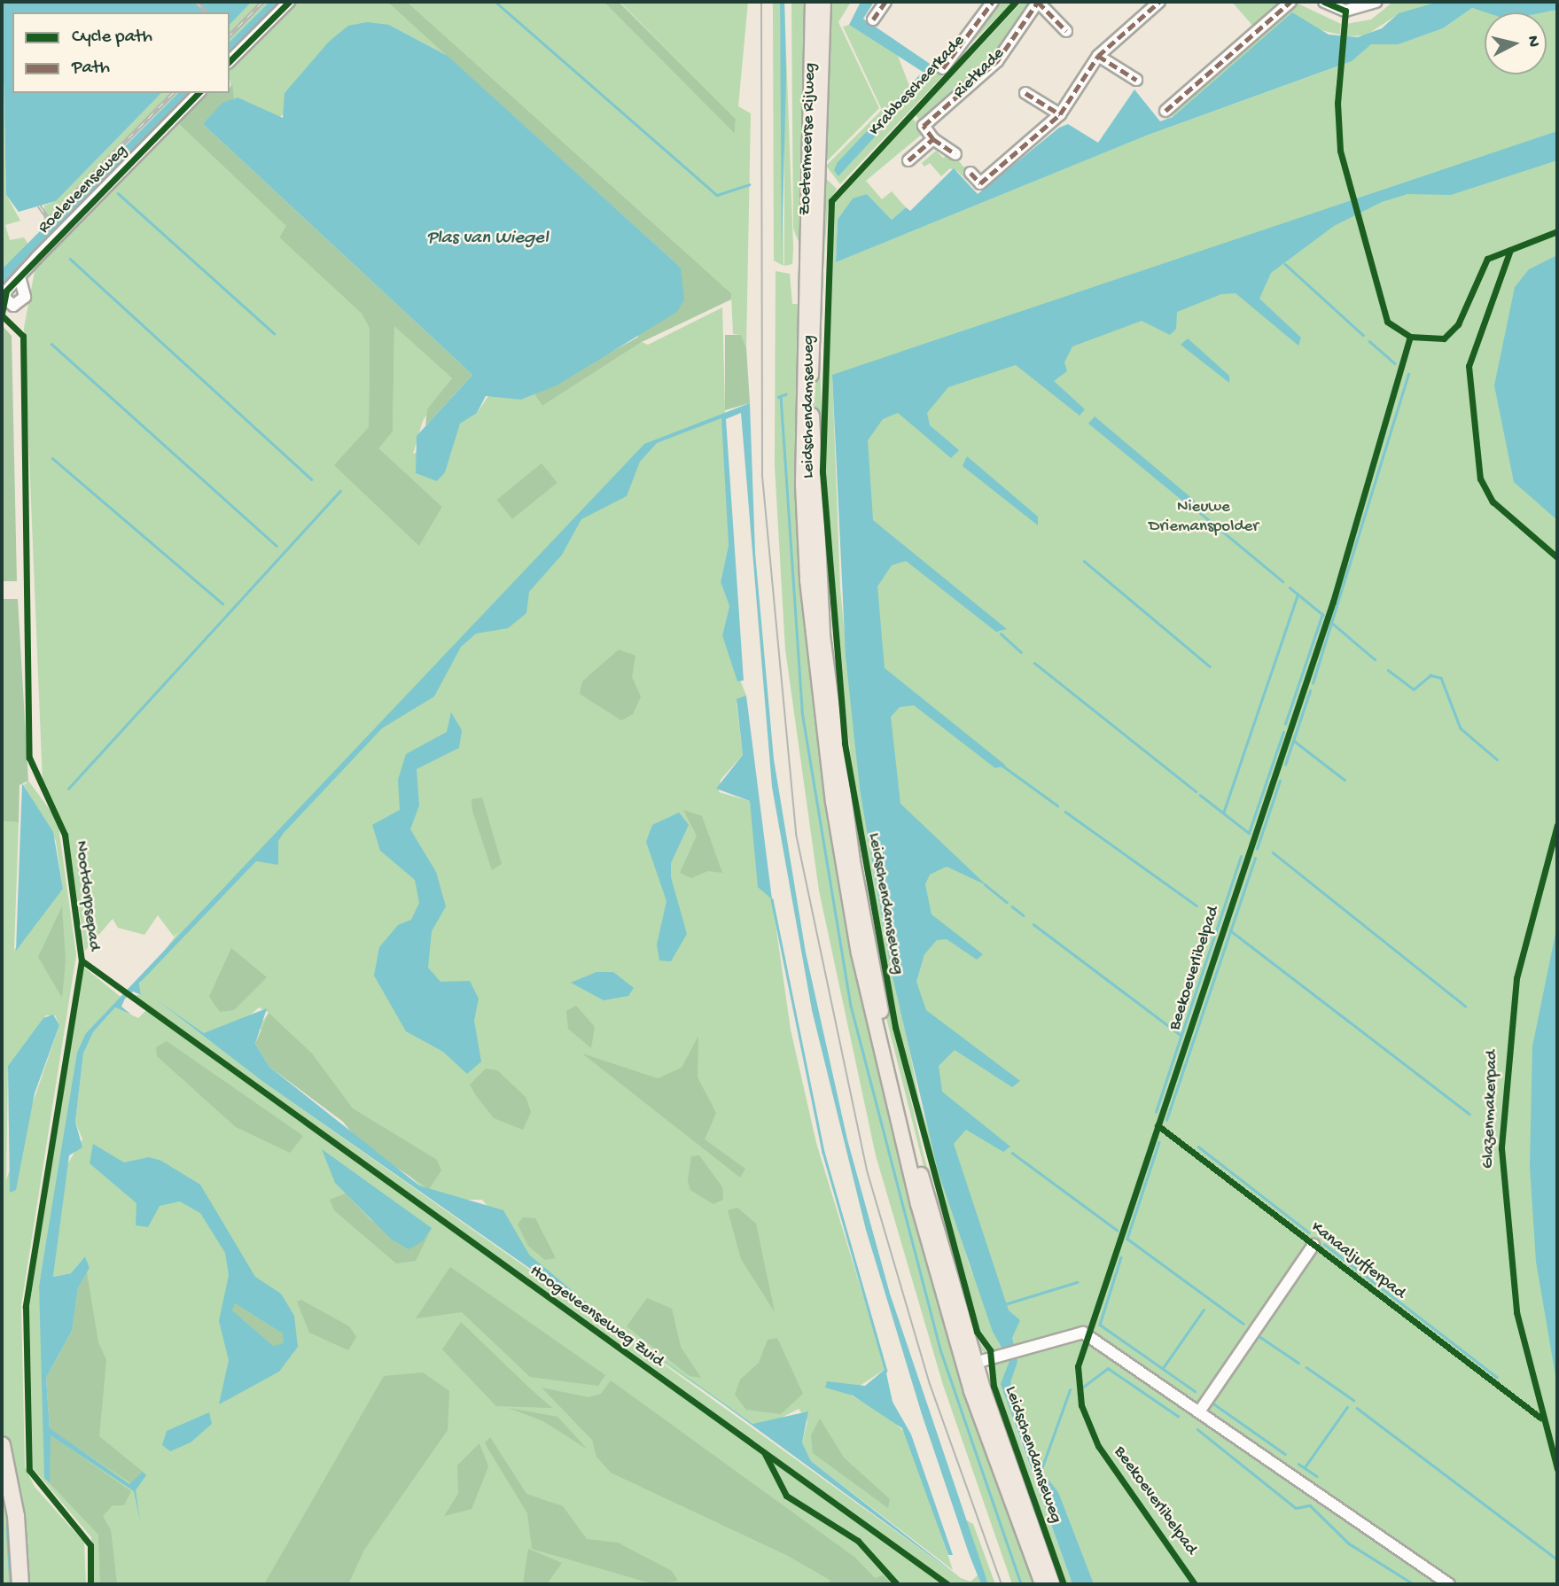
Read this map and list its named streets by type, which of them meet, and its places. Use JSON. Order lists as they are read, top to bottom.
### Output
{
  "streets": {
    "main road": ["Zoetermeerse Rijweg", "Leidschendamseweg"],
    "street": ["Rietkade", "Krabbescheerkade", "Roeleveenseweg"],
    "cycle path": [
      "Nootdorpsepad",
      "Beekoeverlibelpad",
      "Glazenmakerpad",
      "Kanaaljufferpad"
    ]
  },
  "crossings": [
    ["Zoetermeerse Rijweg", "Leidschendamseweg"]
  ],
  "water": ["Plas van Wiegel"],
  "parks": ["Nieuwe Driemanspolder"],
  "legend": ["Cycle path", "Path"],
  "north": "right"
}
